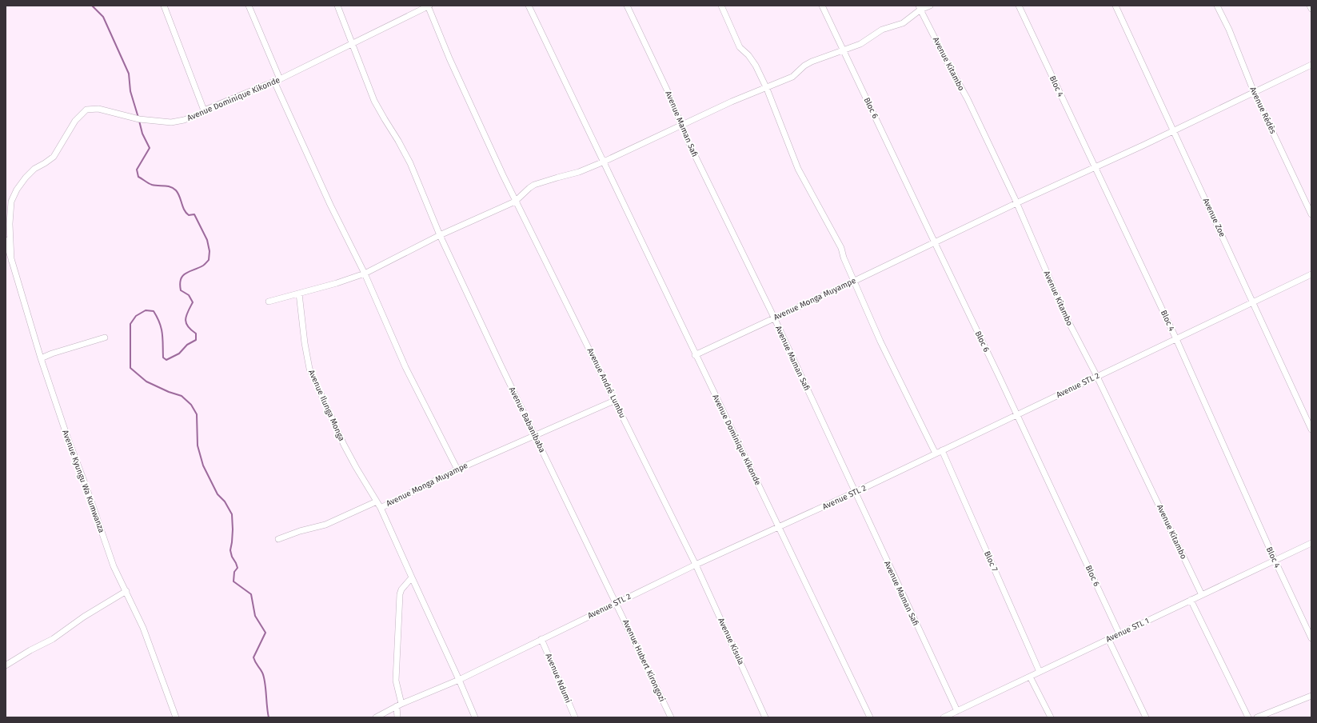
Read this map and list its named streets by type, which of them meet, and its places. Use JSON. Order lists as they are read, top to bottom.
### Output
{
  "streets": {
    "street": [
      "Avenue Kitambo",
      "Bloc 4",
      "Avenue Dominique Kikonde",
      "Bloc 6",
      "Avenue Rédès",
      "Avenue Maman Safi",
      "Avenue Zoe",
      "Avenue Monga Muyampe",
      "Avenue André Lumbu",
      "Avenue STL 2",
      "Avenue Ilunga Monga",
      "Avenue Babanibaba",
      "Avenue Kyungu Wa Kumwanza",
      "Bloc 7",
      "Avenue STL 1",
      "Avenue Kisula",
      "Avenue Hubert Kirongozi",
      "Avenue Ndumi"
    ]
  },
  "crossings": [
    ["Avenue Kitambo", "Avenue Monga Muyampe"],
    ["Avenue Kitambo", "Avenue STL 2"],
    ["Avenue Kitambo", "Avenue STL 1"],
    ["Bloc 4", "Avenue Monga Muyampe"],
    ["Bloc 4", "Avenue STL 2"],
    ["Bloc 4", "Avenue STL 1"],
    ["Avenue Dominique Kikonde", "Avenue Monga Muyampe"],
    ["Avenue Dominique Kikonde", "Avenue André Lumbu"],
    ["Avenue Dominique Kikonde", "Avenue STL 2"],
    ["Avenue Dominique Kikonde", "Avenue Babanibaba"],
    ["Avenue Dominique Kikonde", "Avenue Kyungu Wa Kumwanza"],
    ["Bloc 6", "Avenue Monga Muyampe"],
    ["Bloc 6", "Avenue STL 2"],
    ["Bloc 6", "Avenue STL 1"],
    ["Avenue Rédès", "Avenue Monga Muyampe"],
    ["Avenue Maman Safi", "Avenue Monga Muyampe"],
    ["Avenue Maman Safi", "Avenue STL 2"],
    ["Avenue Maman Safi", "Avenue STL 1"],
    ["Avenue Zoe", "Avenue Monga Muyampe"],
    ["Avenue Zoe", "Avenue STL 2"],
    ["Avenue Monga Muyampe", "Avenue André Lumbu"],
    ["Avenue Monga Muyampe", "Avenue STL 2"],
    ["Avenue Monga Muyampe", "Avenue Ilunga Monga"],
    ["Avenue Monga Muyampe", "Avenue Babanibaba"],
    ["Avenue André Lumbu", "Avenue STL 2"],
    ["Avenue André Lumbu", "Avenue Kisula"],
    ["Avenue STL 2", "Avenue Babanibaba"],
    ["Avenue STL 2", "Bloc 7"],
    ["Avenue STL 2", "Avenue Kisula"],
    ["Avenue STL 2", "Avenue Hubert Kirongozi"],
    ["Avenue STL 2", "Avenue Ndumi"],
    ["Avenue Babanibaba", "Avenue Hubert Kirongozi"],
    ["Bloc 7", "Avenue STL 1"]
  ]
}
